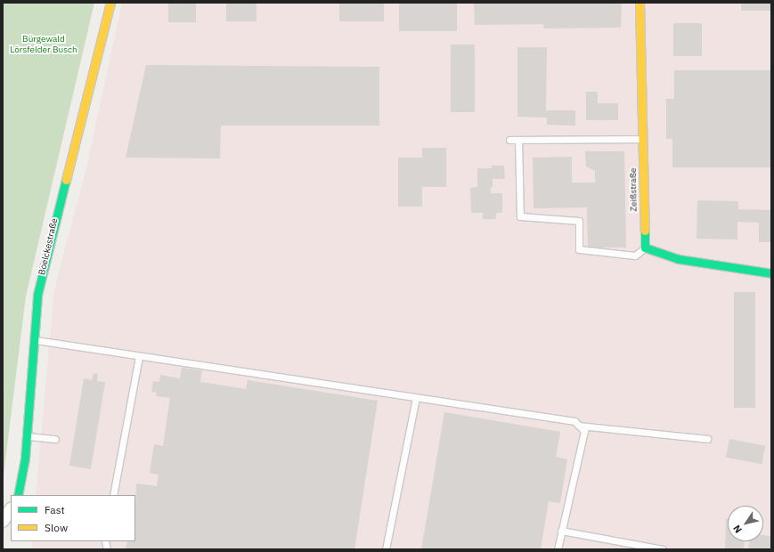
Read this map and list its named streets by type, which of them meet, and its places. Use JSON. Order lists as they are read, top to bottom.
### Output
{
  "streets": {
    "street": ["Zeißstraße", "Boelckestraße"]
  },
  "parks": ["Bürgewald Lörsfelder Busch"],
  "legend": ["Fast", "Slow"],
  "north": "bottom left"
}
